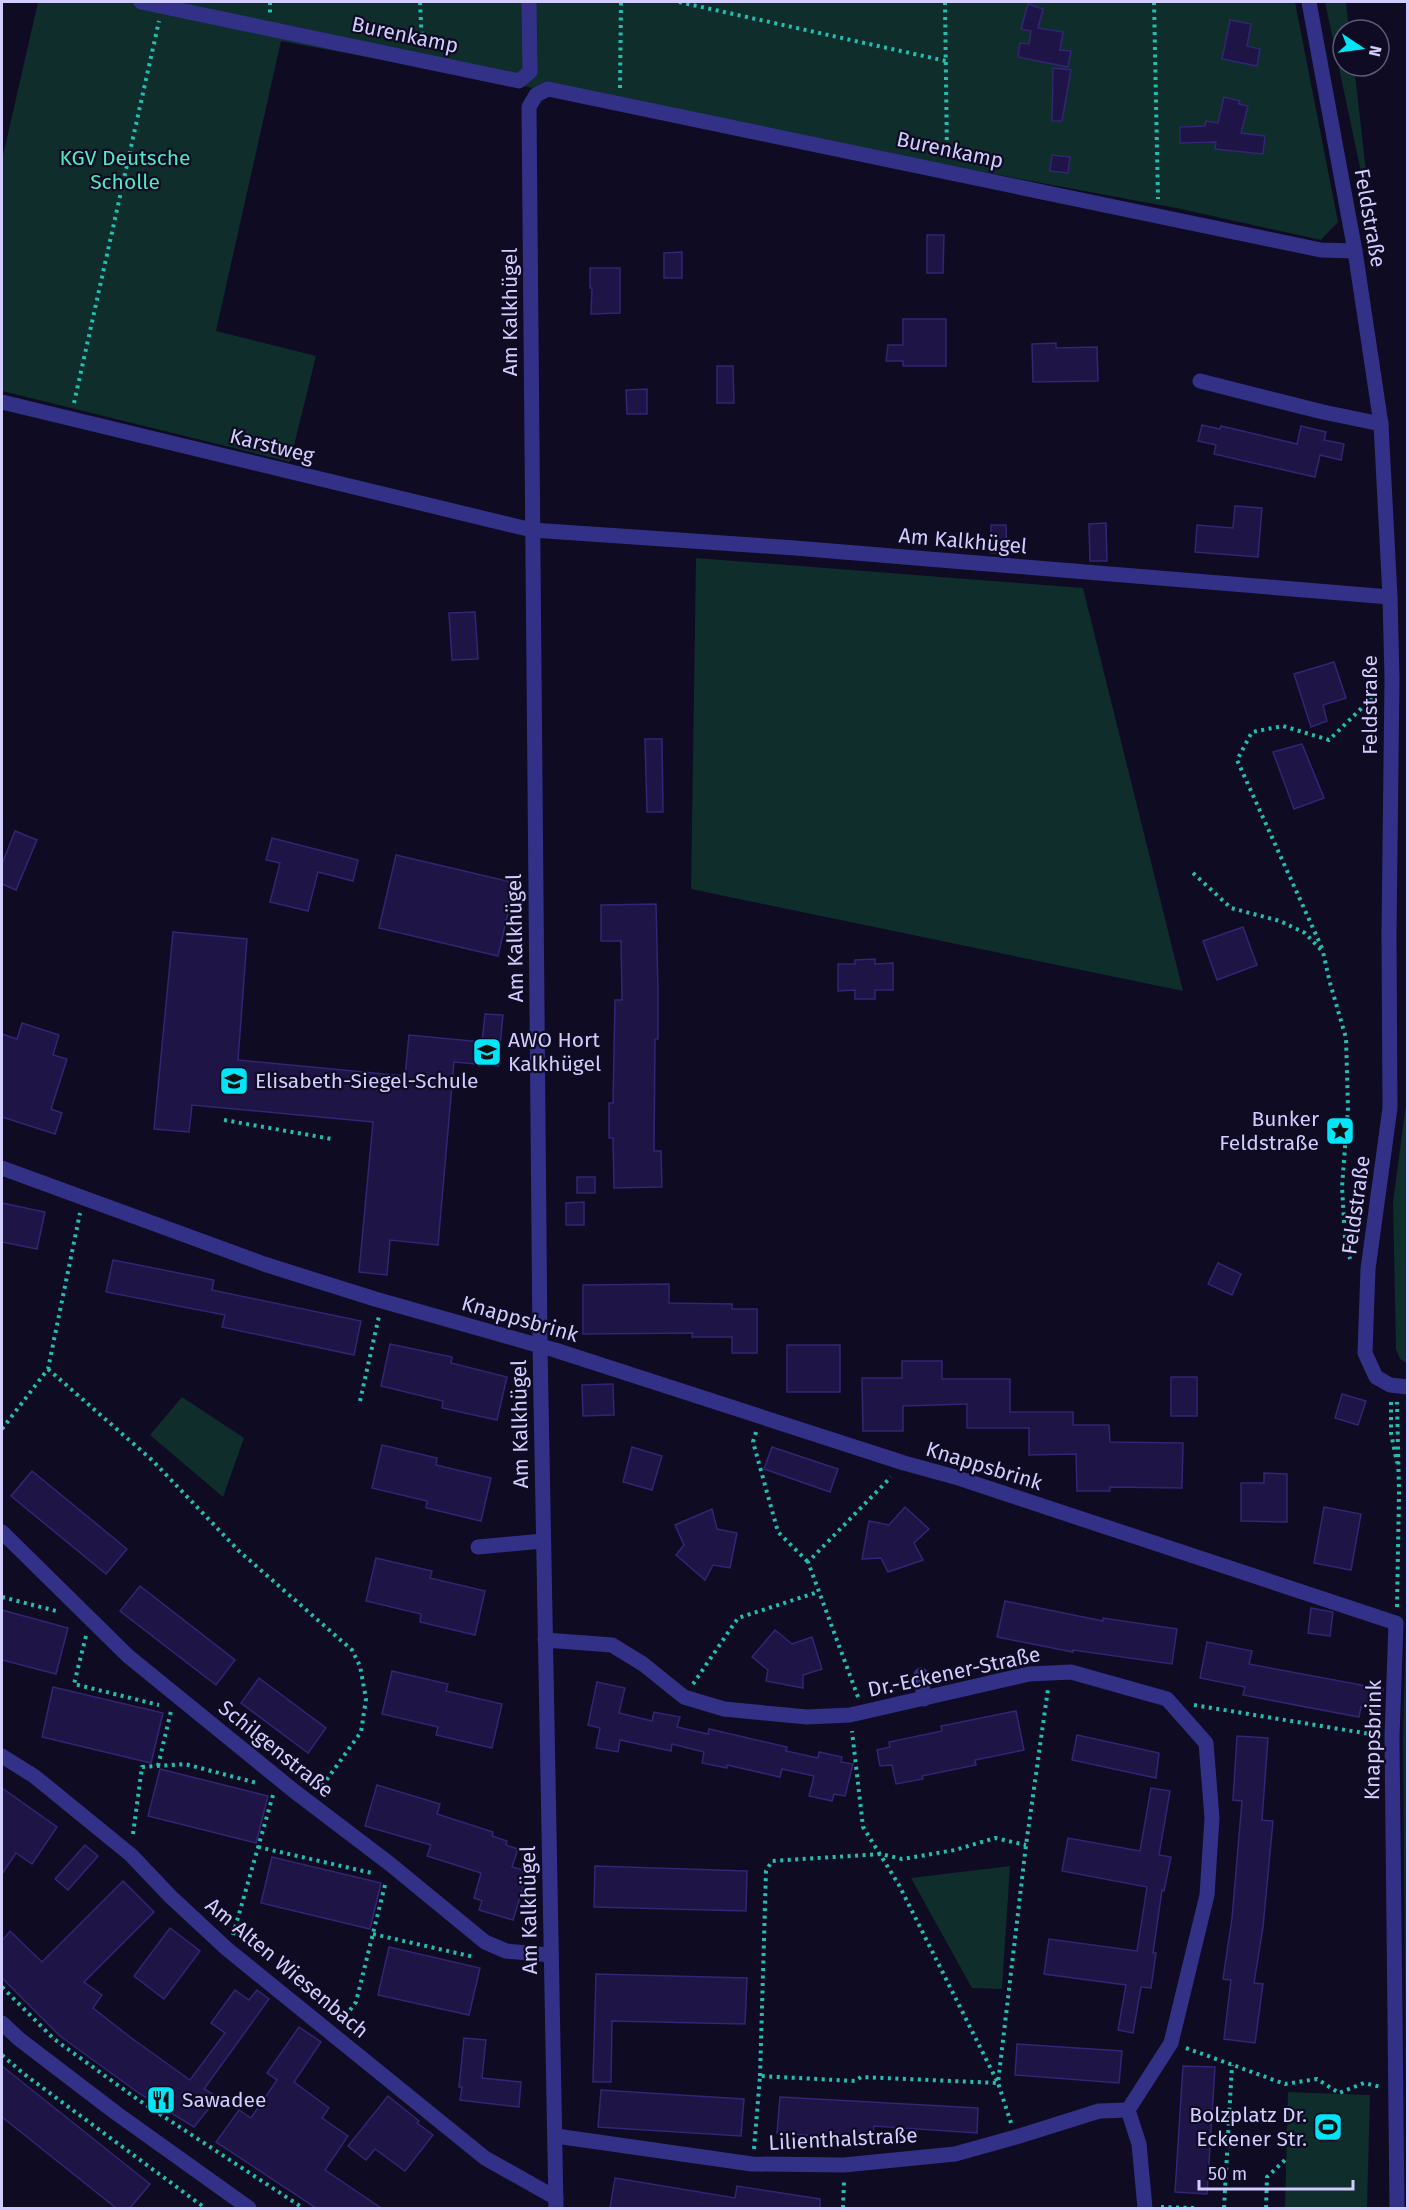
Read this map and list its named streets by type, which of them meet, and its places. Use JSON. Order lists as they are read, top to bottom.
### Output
{
  "streets": {
    "street": [
      "Burenkamp",
      "Feldstraße",
      "Am Kalkhügel",
      "Karstweg",
      "Knappsbrink",
      "Dr.-Eckener-Straße",
      "Schilgenstraße",
      "Am Alten Wiesenbach",
      "Lilienthalstraße"
    ]
  },
  "crossings": [
    ["Burenkamp", "Feldstraße"],
    ["Burenkamp", "Am Kalkhügel"],
    ["Feldstraße", "Am Kalkhügel"],
    ["Am Kalkhügel", "Karstweg"],
    ["Am Kalkhügel", "Knappsbrink"],
    ["Am Kalkhügel", "Dr.-Eckener-Straße"],
    ["Am Kalkhügel", "Schilgenstraße"],
    ["Am Kalkhügel", "Am Alten Wiesenbach"],
    ["Am Kalkhügel", "Lilienthalstraße"]
  ],
  "parks": ["KGV Deutsche Scholle"],
  "places": {
    "school or university": ["AWO Hort Kalkhügel", "Elisabeth-Siegel-Schule"],
    "place": ["Bunker Feldstraße"],
    "restaurant": ["Sawadee"],
    "sports": ["Bolzplatz Dr. Eckener Str."]
  },
  "scale_bar": "50 m",
  "north": "right"
}
